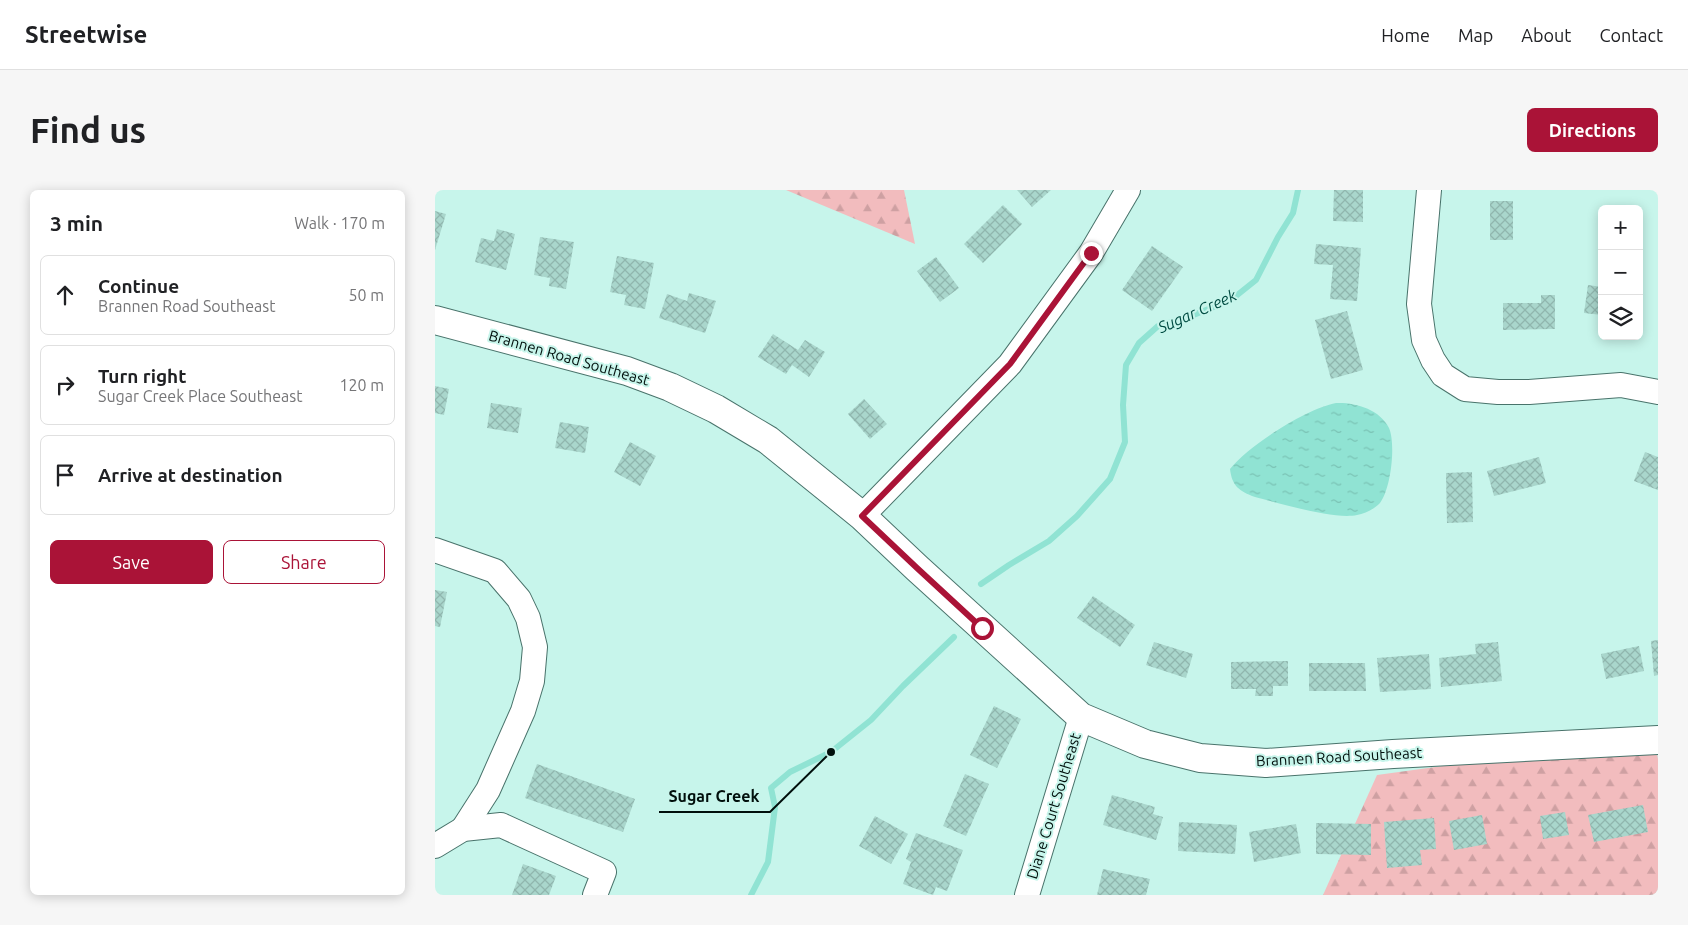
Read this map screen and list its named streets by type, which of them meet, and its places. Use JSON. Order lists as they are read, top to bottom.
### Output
{
  "streets": {
    "street": ["Brannen Road Southeast", "Diane Court Southeast"]
  },
  "crossings": [
    ["Brannen Road Southeast", "Diane Court Southeast"]
  ],
  "water": ["Sugar Creek"],
  "places": ["Sugar Creek"],
  "page": {
    "header": "Streetwise",
    "nav": [
      "Home",
      "Map",
      "About",
      "Contact"
    ],
    "buttons": [
      "Directions",
      ["Save", "Share"]
    ],
    "title": "Find us",
    "heading": ["3 min", "Walk · 170 m"],
    "map_buttons": ["+", "−"],
    "list": [
      ["Continue", "Brannen Road Southeast", "50 m"],
      ["Turn right", "Sugar Creek Place Southeast", "120 m"],
      "Arrive at destination"
    ]
  }
}
